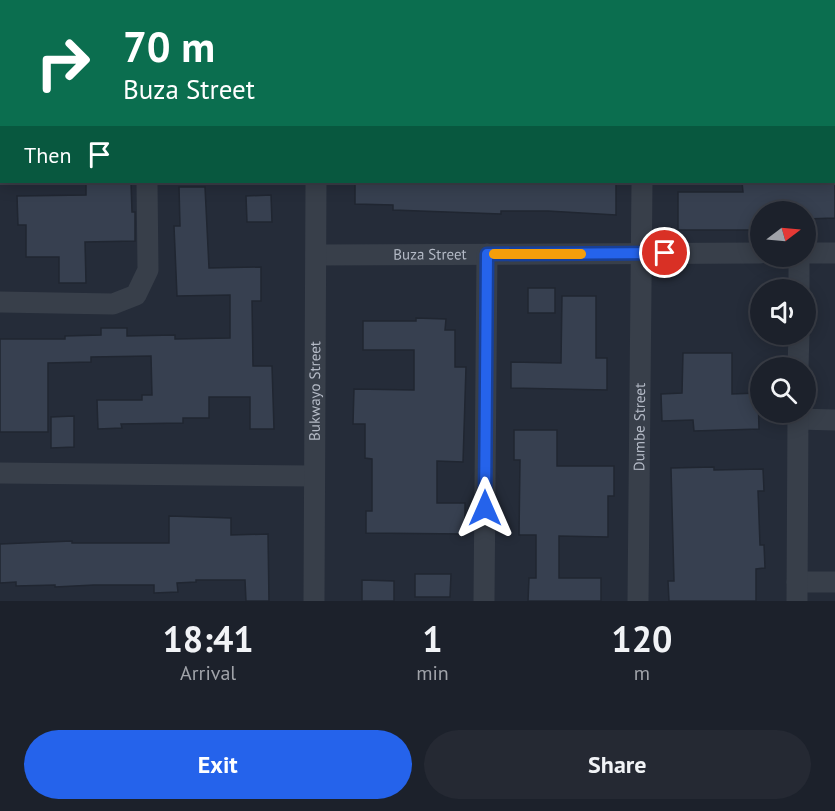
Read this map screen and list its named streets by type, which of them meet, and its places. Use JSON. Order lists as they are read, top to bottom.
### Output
{
  "streets": {
    "street": ["Buza Street", "Bukwayo Street", "Dumbe Street"]
  },
  "crossings": [
    ["Buza Street", "Bukwayo Street"],
    ["Buza Street", "Dumbe Street"]
  ],
  "north": "right",
  "page": {
    "turn": ["70 m", "Buza Street"],
    "then": "Then",
    "eta": [
      "18:41",
      "Arrival",
      "1",
      "min",
      "120",
      "m"
    ],
    "buttons": ["Exit", "Share"]
  }
}
